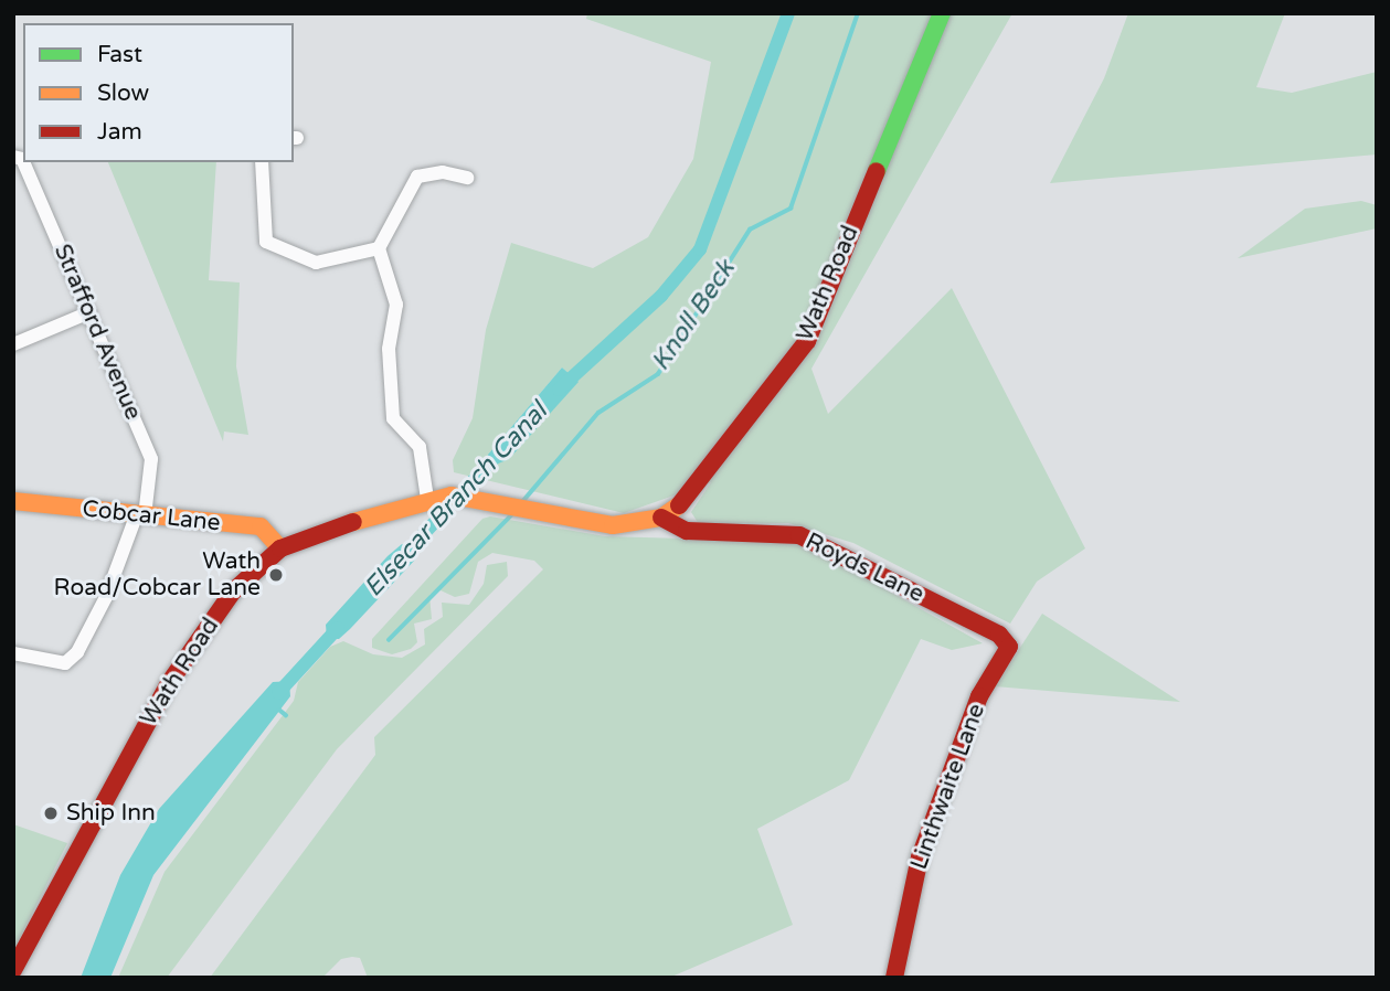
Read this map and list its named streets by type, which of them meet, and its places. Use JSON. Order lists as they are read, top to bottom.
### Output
{
  "streets": {
    "main road": [
      "Wath Road",
      "Cobcar Lane",
      "Royds Lane",
      "Linthwaite Lane"
    ],
    "street": ["Strafford Avenue"]
  },
  "crossings": [
    ["Wath Road", "Cobcar Lane"],
    ["Wath Road", "Royds Lane"],
    ["Strafford Avenue", "Cobcar Lane"],
    ["Royds Lane", "Linthwaite Lane"]
  ],
  "water": ["Knoll Beck", "Elsecar Branch Canal"],
  "places": ["Wath Road/Cobcar Lane", "Ship Inn"],
  "legend": ["Fast", "Slow", "Jam"]
}
